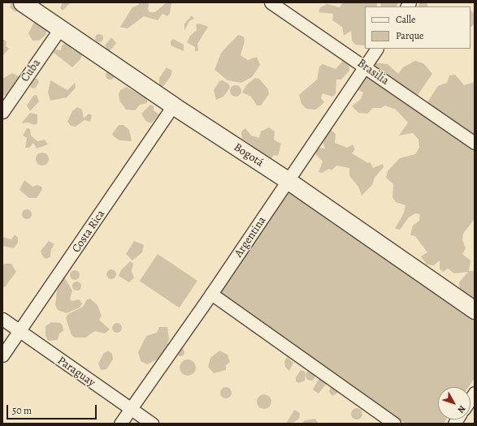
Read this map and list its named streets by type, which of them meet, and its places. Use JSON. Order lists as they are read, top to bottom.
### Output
{
  "streets": {
    "street": [
      "Cuba",
      "Brasilia",
      "Bogotá",
      "Costa Rica",
      "Argentina",
      "Paraguay"
    ]
  },
  "crossings": [
    ["Cuba", "Bogotá"],
    ["Brasilia", "Argentina"],
    ["Bogotá", "Costa Rica"],
    ["Bogotá", "Argentina"],
    ["Costa Rica", "Paraguay"],
    ["Argentina", "Paraguay"]
  ],
  "legend": ["Calle", "Parque"],
  "scale_bar": "50 m",
  "north": "bottom right"
}
